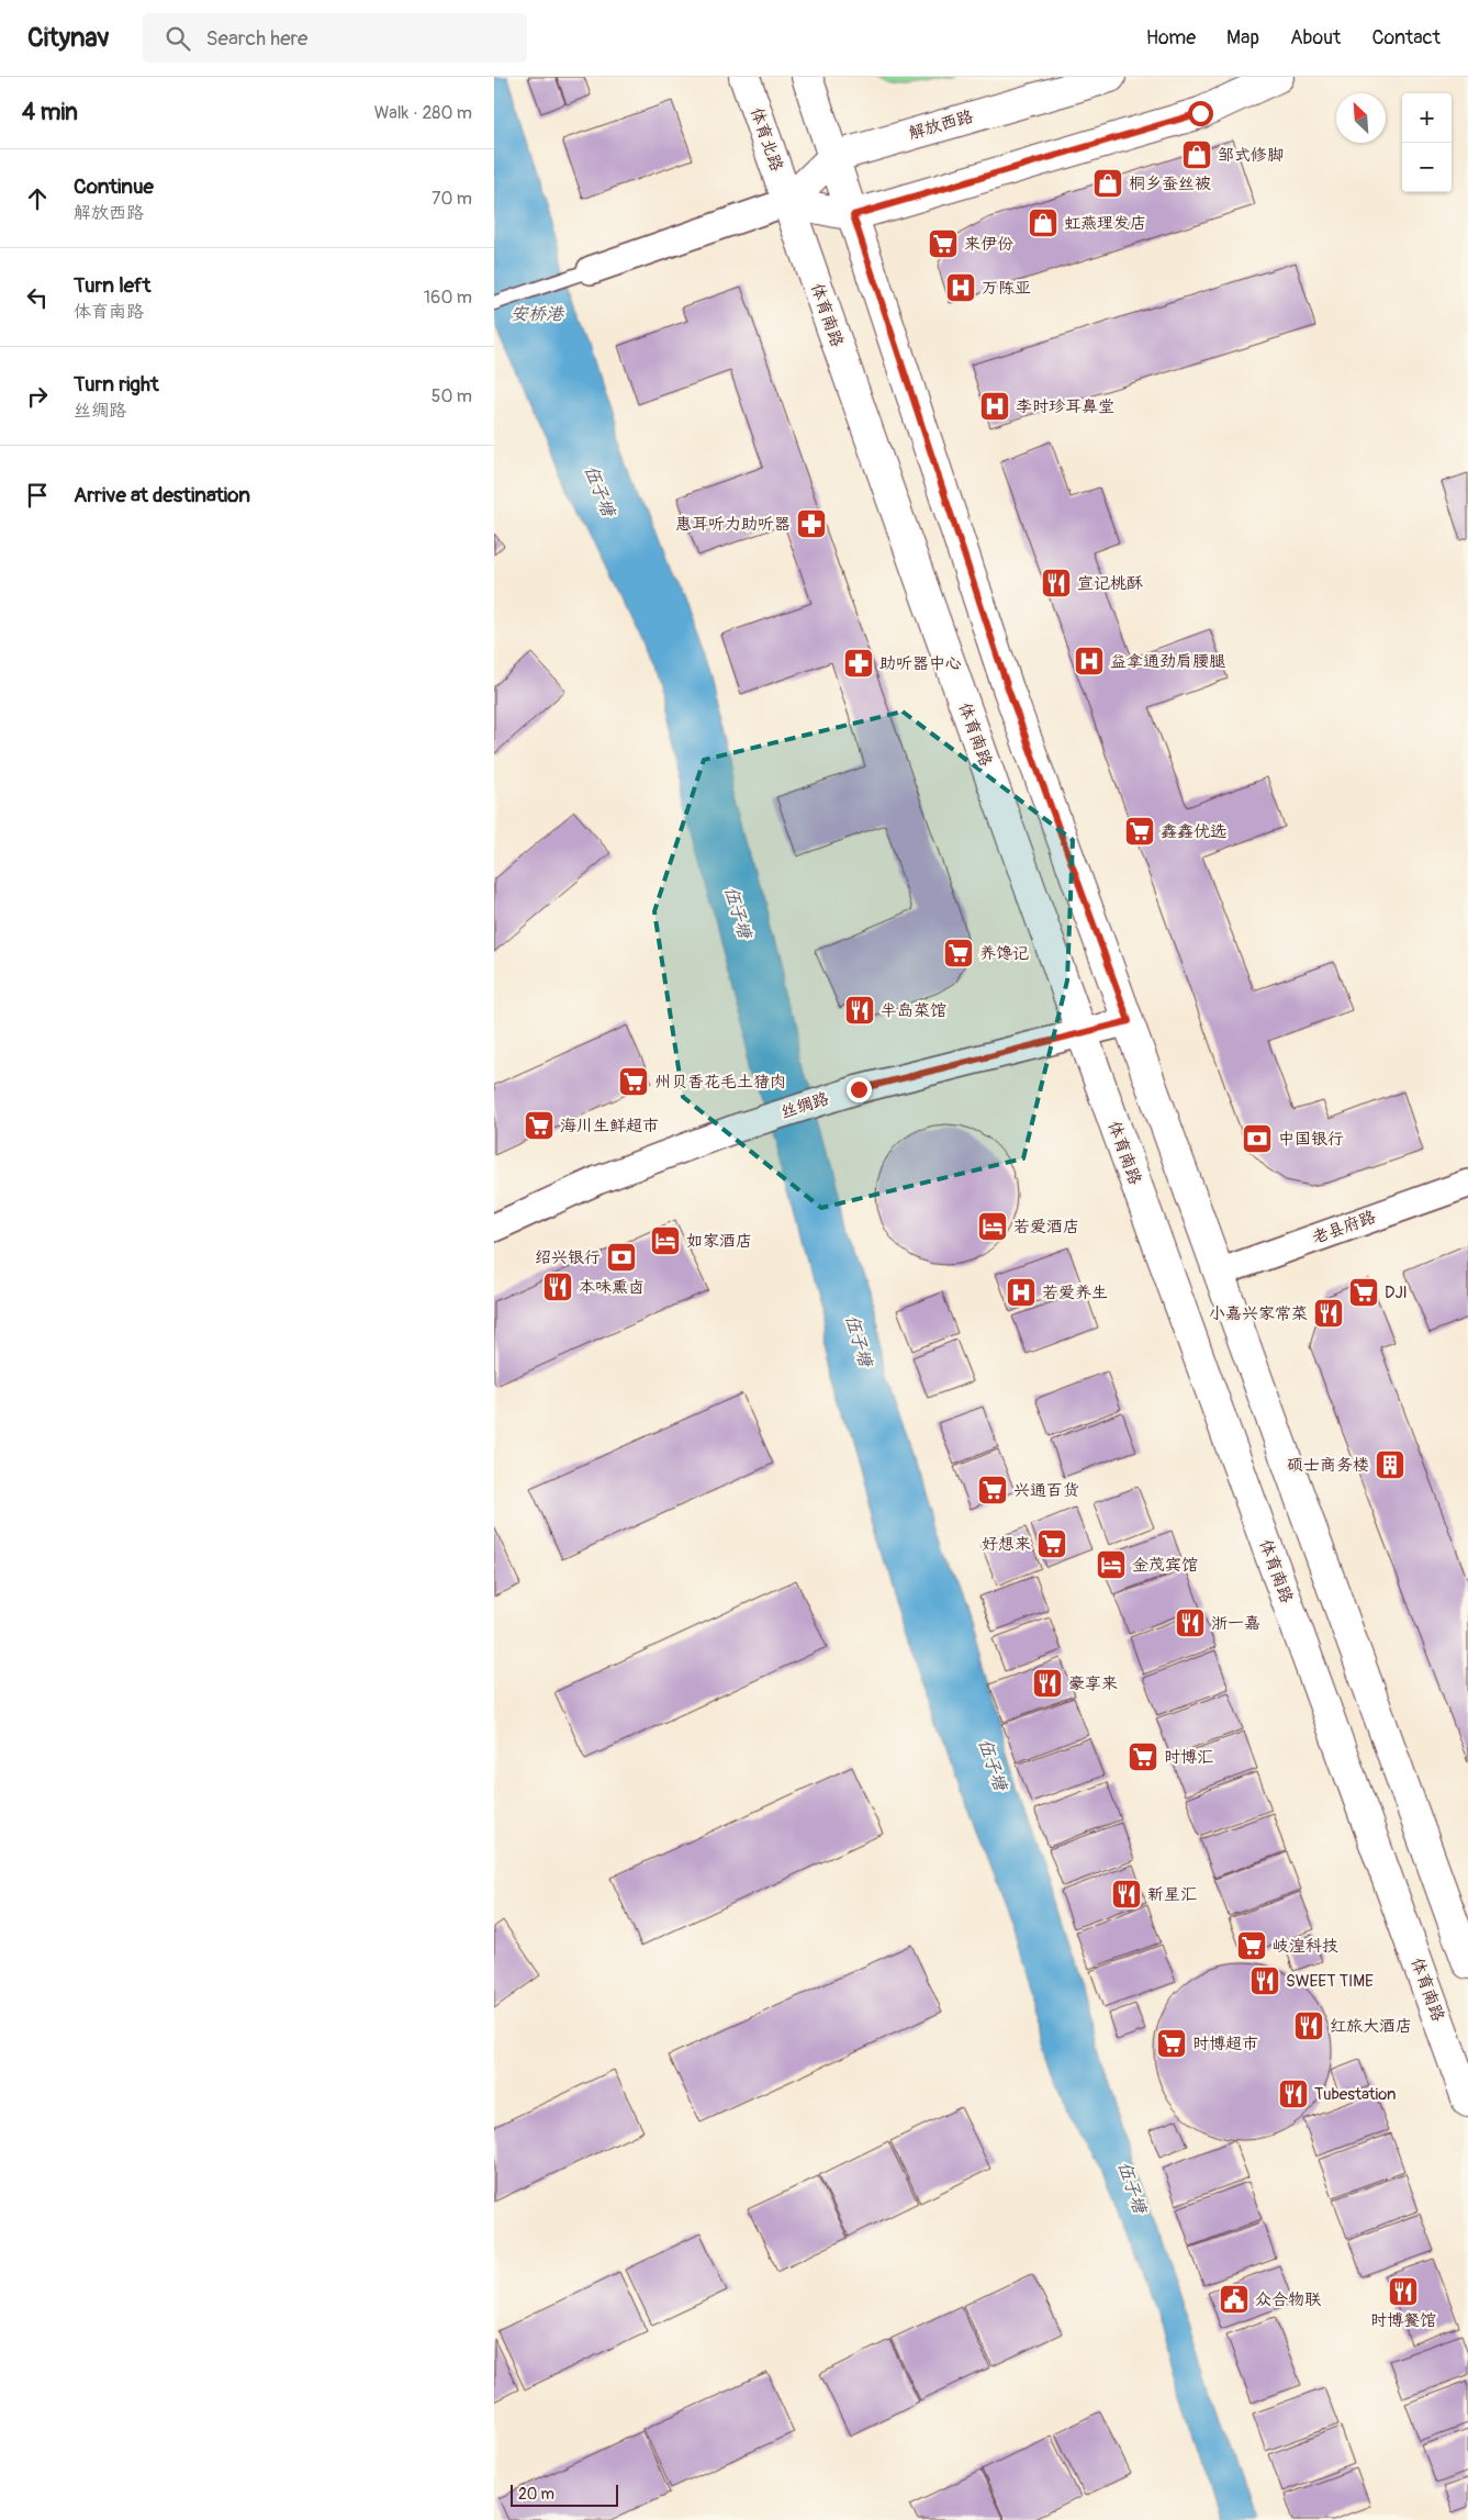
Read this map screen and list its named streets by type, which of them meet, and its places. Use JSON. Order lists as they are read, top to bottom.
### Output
{
  "streets": {
    "main road": ["解放西路", "体育北路", "体育南路"],
    "street": ["丝绸路", "老县府路"]
  },
  "crossings": [
    ["解放西路", "体育北路"],
    ["解放西路", "体育南路"],
    ["体育北路", "体育南路"],
    ["体育南路", "丝绸路"]
  ],
  "water": ["安桥港", "伍子塘"],
  "places": {
    "shop": ["邹式修脚", "桐乡蚕丝被", "虹燕理发店"],
    "supermarket": [
      "来伊份",
      "鑫鑫优选",
      "养馋记",
      "州贝香花毛土猪肉",
      "海川生鲜超市",
      "DJI",
      "兴通百货",
      "好想来",
      "时博汇",
      "岐湟科技",
      "时博超市"
    ],
    "hospital": [
      "万陈亚",
      "李时珍耳鼻堂",
      "益拿通劲肩腰腿",
      "若爱养生"
    ],
    "pharmacy": ["惠耳听力助听器", "助听器中心"],
    "restaurant": [
      "宣记桃酥",
      "半岛菜馆",
      "本味熏卤",
      "小嘉兴家常菜",
      "浙一嘉",
      "豪享来",
      "新星汇",
      "SWEET TIME",
      "红旅大酒店",
      "Tubestation",
      "时博餐馆"
    ],
    "bank": ["中国银行", "绍兴银行"],
    "hotel": ["若爱酒店", "如家酒店", "金茂宾馆"],
    "building": ["硕士商务楼"],
    "public building": ["众合物联"]
  },
  "scale_bar": "20 m",
  "north": "top left",
  "page": {
    "header": "Citynav",
    "search": "Search here",
    "nav": [
      "Home",
      "Map",
      "About",
      "Contact"
    ],
    "heading": ["4 min", "Walk · 280 m"],
    "map_buttons": ["+", "−"],
    "list": [
      ["Continue", "解放西路", "70 m"],
      ["Turn left", "体育南路", "160 m"],
      ["Turn right", "丝绸路", "50 m"],
      "Arrive at destination"
    ],
    "scale": "20 m"
  }
}
